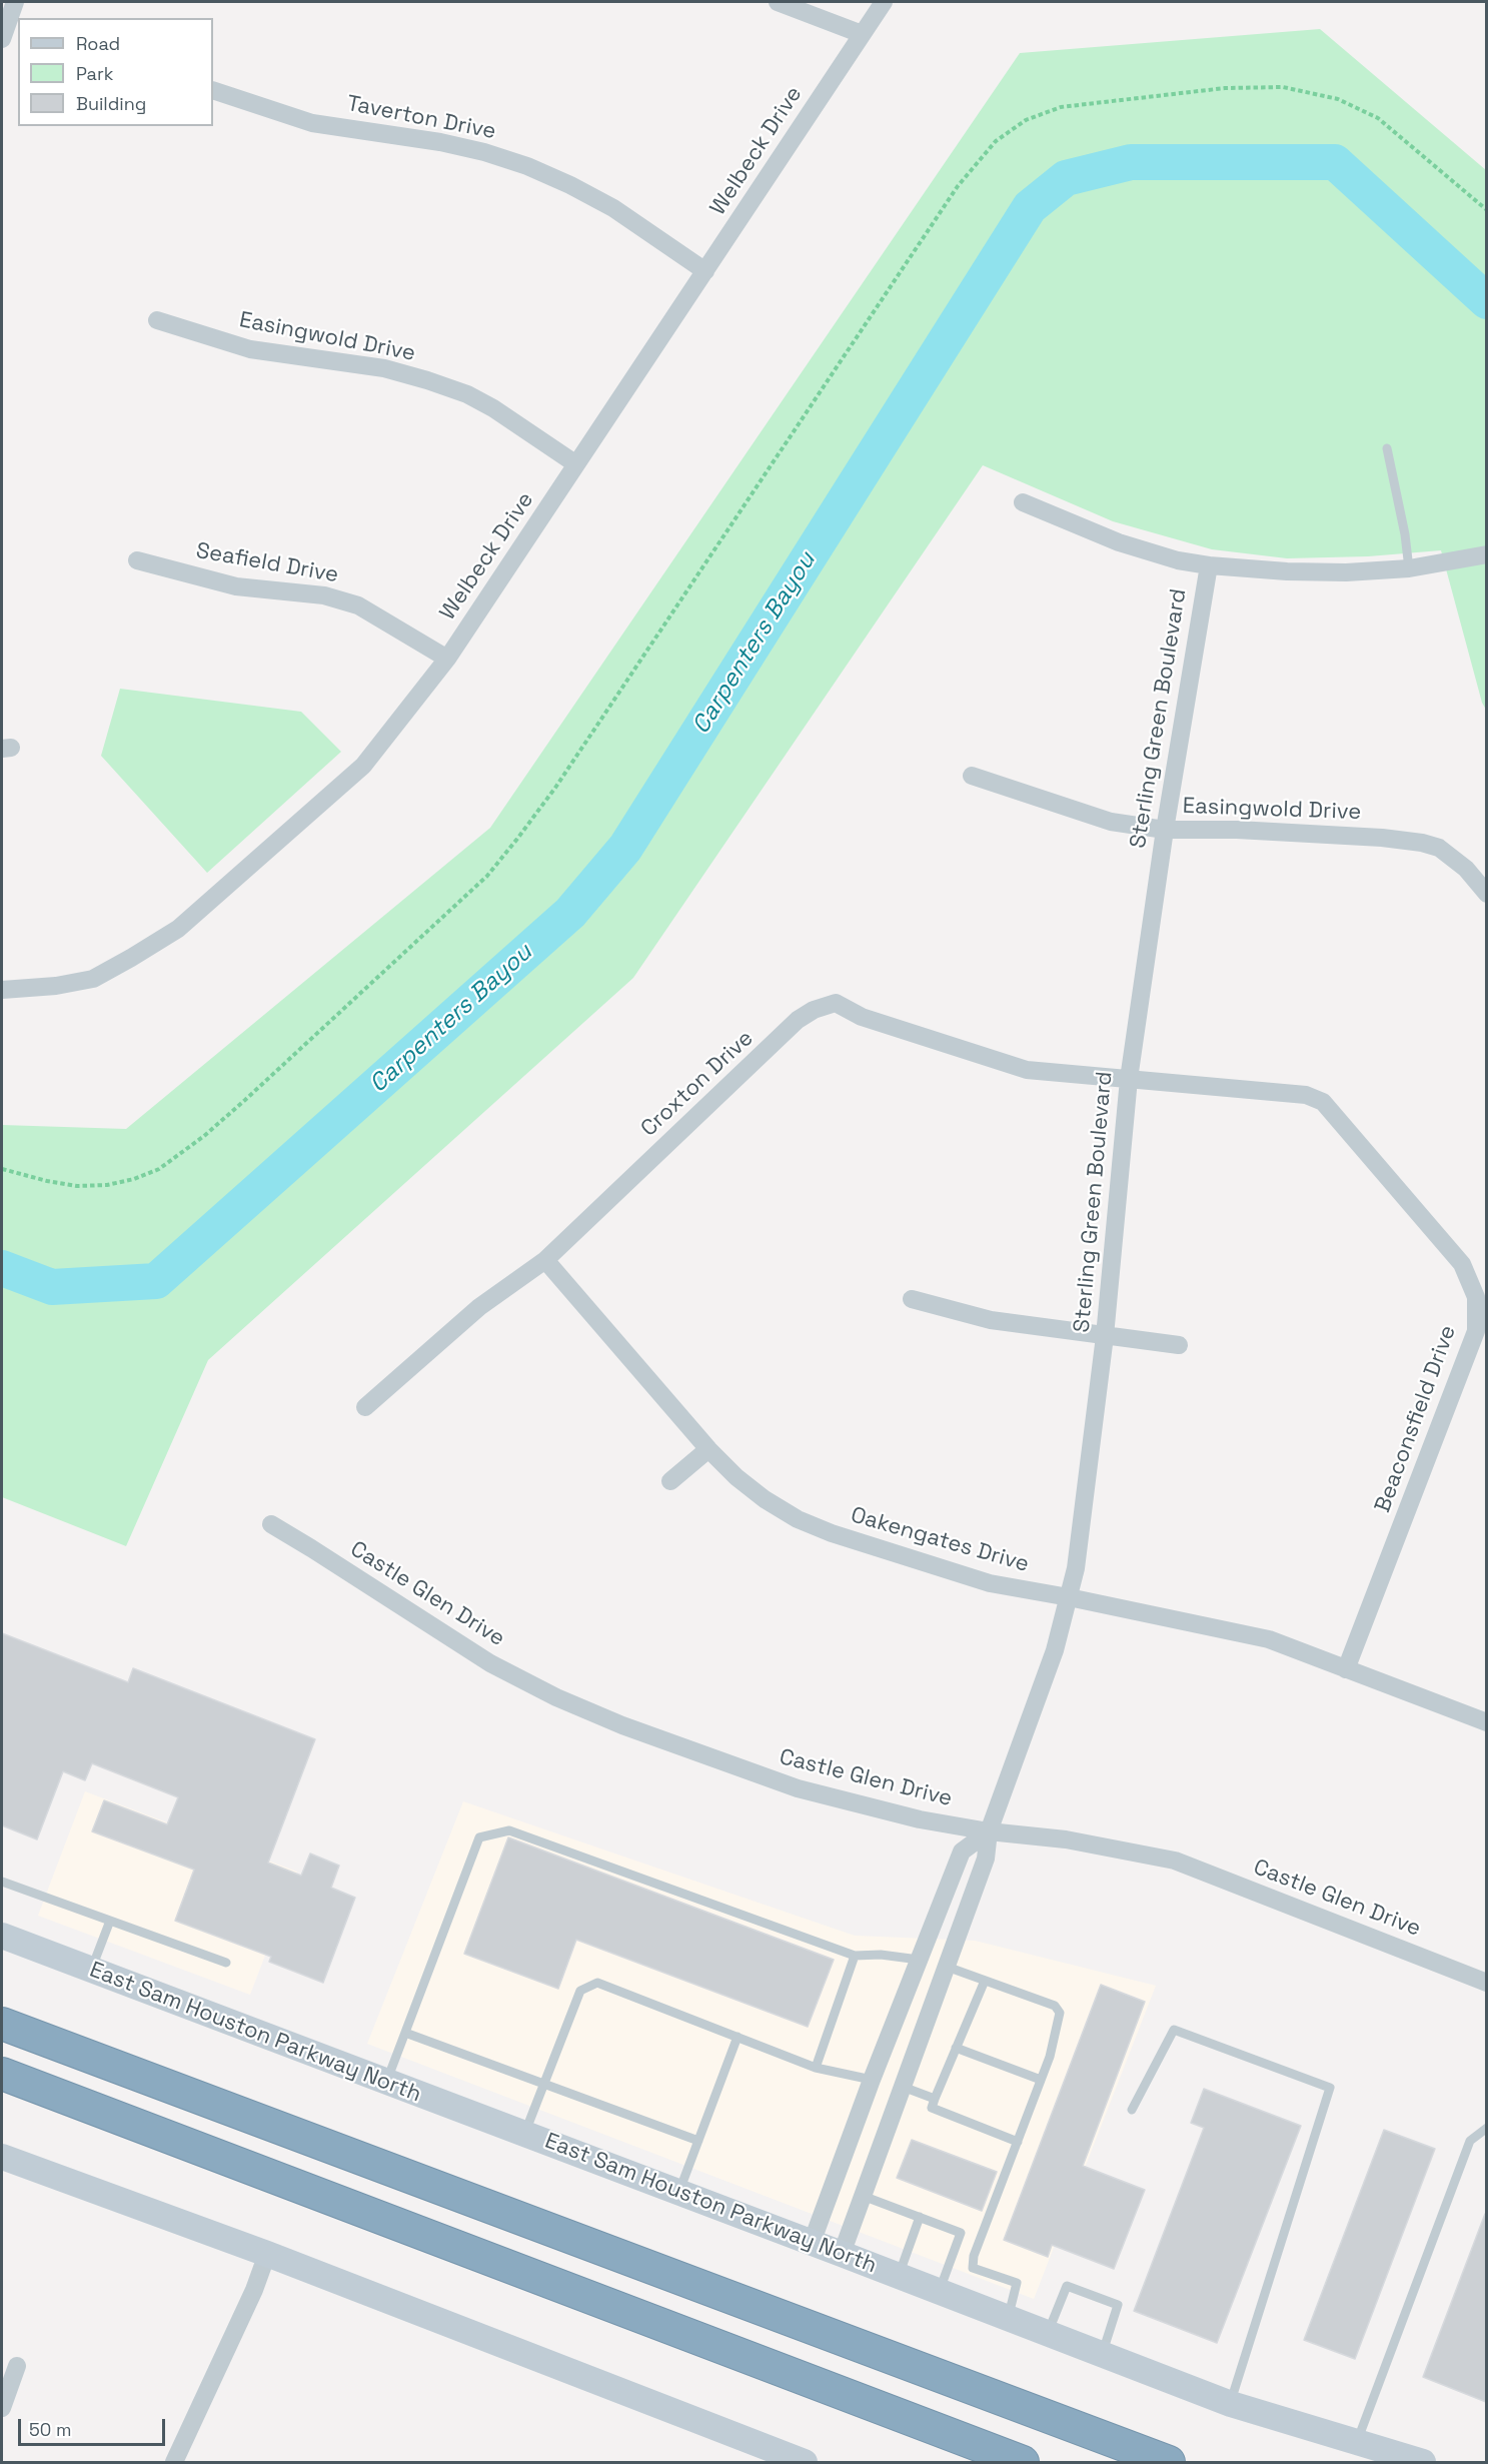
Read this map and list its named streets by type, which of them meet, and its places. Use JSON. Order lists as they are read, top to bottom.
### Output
{
  "streets": {
    "main road": ["East Sam Houston Parkway North"],
    "street": [
      "Taverton Drive",
      "Welbeck Drive",
      "Easingwold Drive",
      "Seafield Drive",
      "Sterling Green Boulevard",
      "Croxton Drive",
      "Beaconsfield Drive",
      "Oakengates Drive",
      "Castle Glen Drive"
    ]
  },
  "crossings": [
    ["Taverton Drive", "Welbeck Drive"],
    ["Welbeck Drive", "Easingwold Drive"],
    ["Welbeck Drive", "Seafield Drive"],
    ["Easingwold Drive", "Sterling Green Boulevard"],
    ["Sterling Green Boulevard", "Croxton Drive"],
    ["Sterling Green Boulevard", "Beaconsfield Drive"],
    ["Sterling Green Boulevard", "Oakengates Drive"],
    ["Sterling Green Boulevard", "Castle Glen Drive"],
    ["Sterling Green Boulevard", "East Sam Houston Parkway North"],
    ["Croxton Drive", "Beaconsfield Drive"],
    ["Croxton Drive", "Oakengates Drive"],
    ["Beaconsfield Drive", "Oakengates Drive"]
  ],
  "water": ["Carpenters Bayou"],
  "legend": ["Road", "Park", "Building"],
  "scale_bar": "50 m"
}
